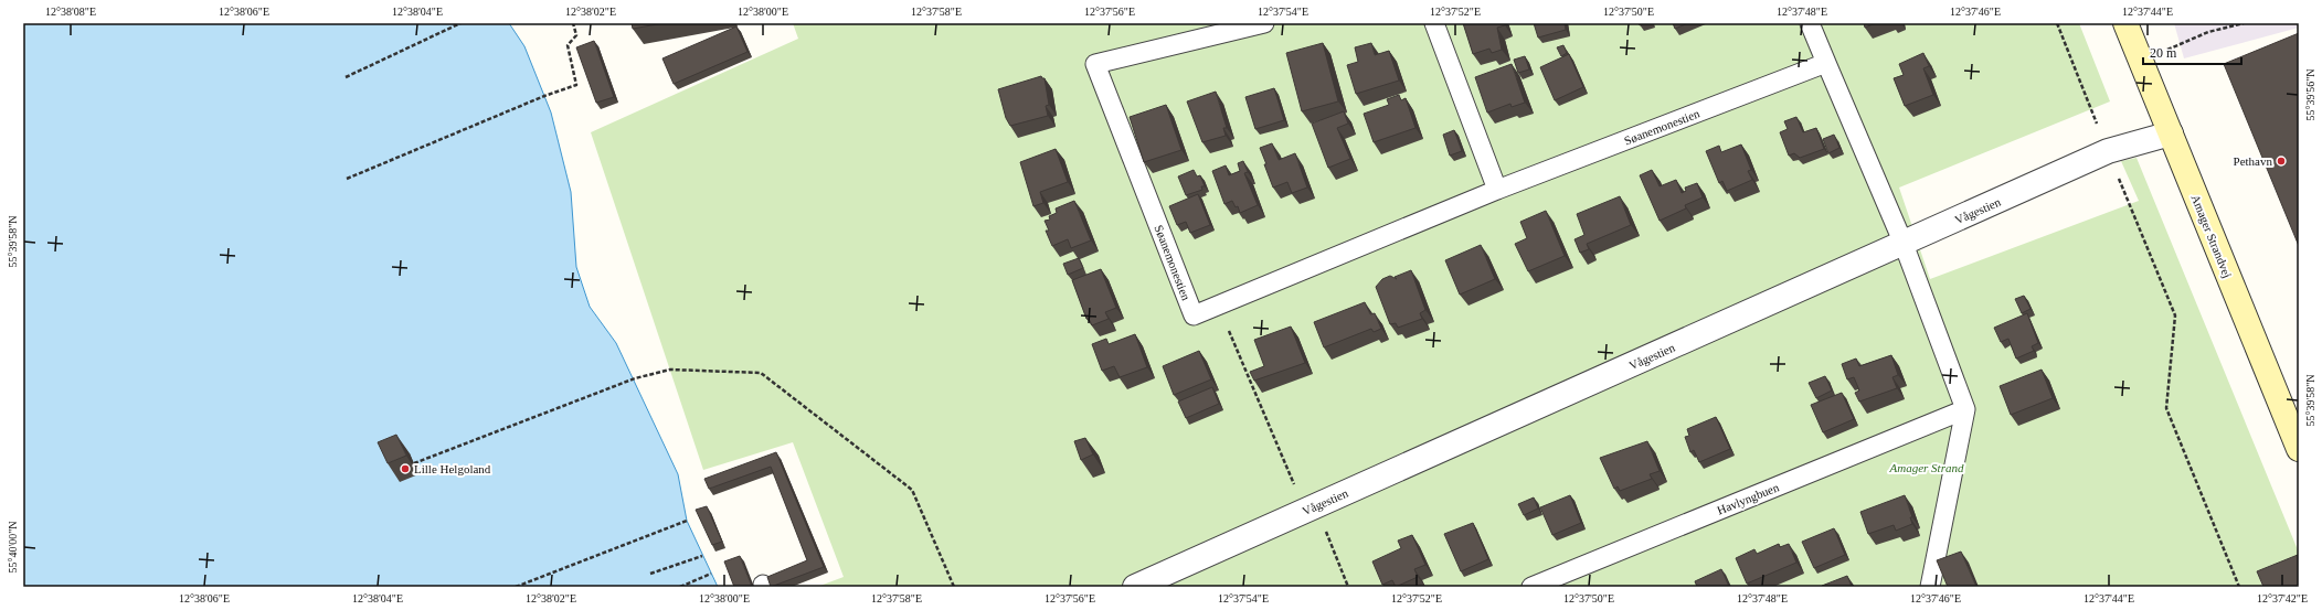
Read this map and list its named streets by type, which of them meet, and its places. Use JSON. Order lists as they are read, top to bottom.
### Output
{
  "streets": {
    "street": ["Vågestien", "Amager Strandvej"],
    "lane": ["Søanemonestien", "Havlyngbuen"]
  },
  "crossings": [
    ["Vågestien", "Amager Strandvej"]
  ],
  "parks": ["Amager Strand"],
  "places": ["Pethavn", "Lille Helgoland"],
  "scale_bar": "20 m",
  "coordinates": [
    "12°38'08\"E",
    "12°38'06\"E",
    "12°38'04\"E",
    "12°38'02\"E",
    "12°38'00\"E",
    "12°37'58\"E",
    "12°37'56\"E",
    "12°37'54\"E",
    "12°37'52\"E",
    "12°37'50\"E",
    "12°37'48\"E",
    "12°37'46\"E",
    "12°37'44\"E",
    "55°39'56\"N",
    "55°39'58\"N",
    "55°40'00\"N",
    "12°37'42\"E"
  ]
}
